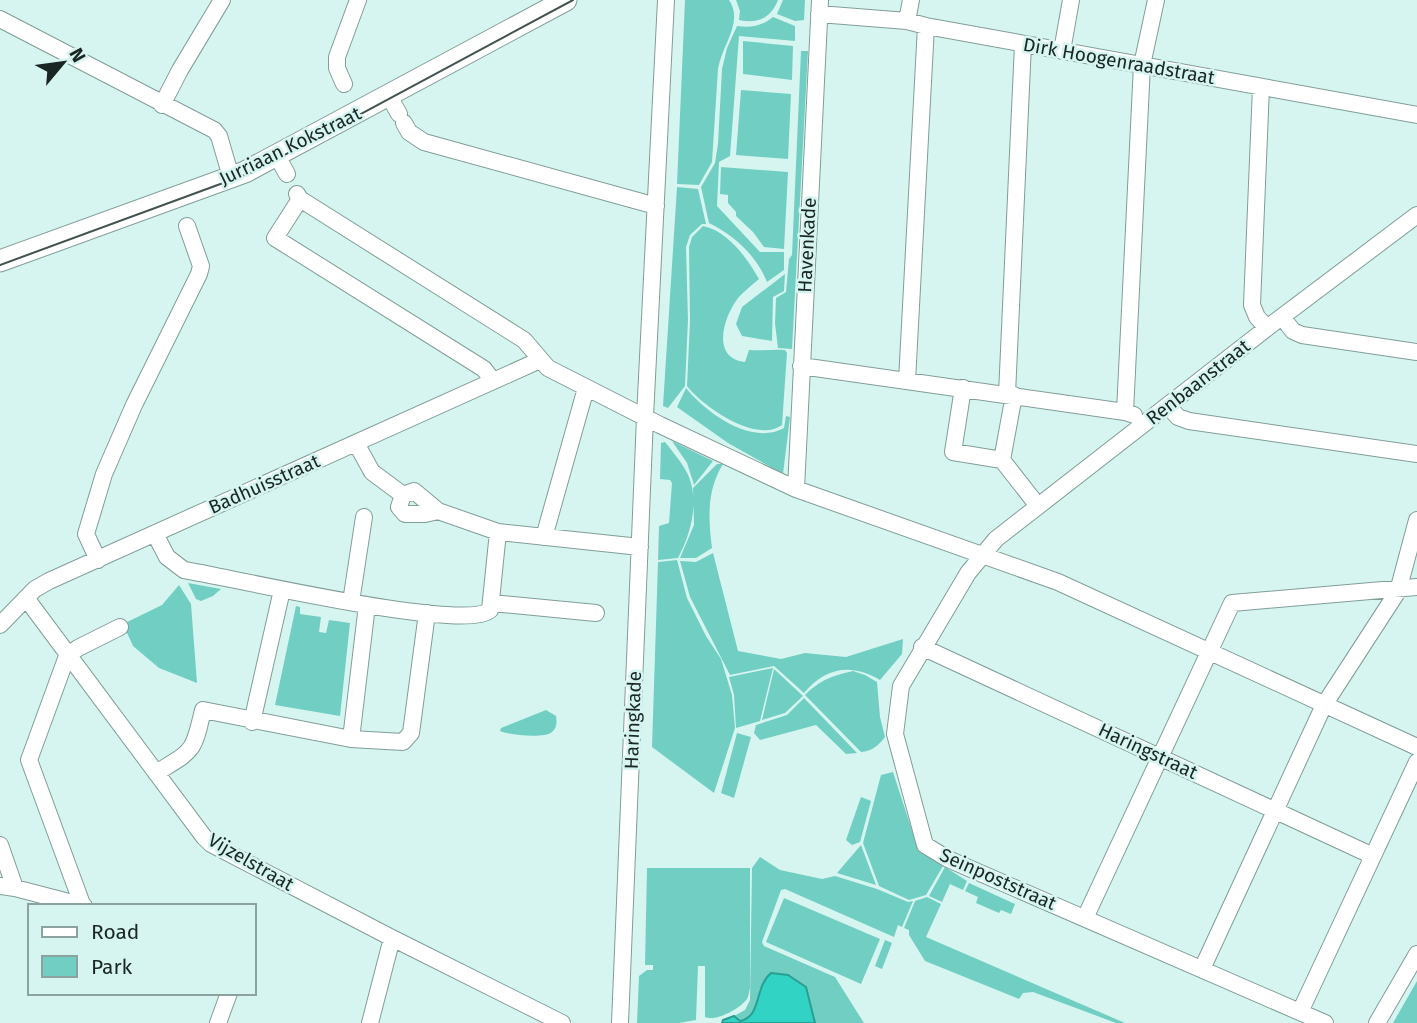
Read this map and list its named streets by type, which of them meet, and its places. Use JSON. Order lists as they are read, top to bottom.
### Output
{
  "streets": {
    "main road": ["Jurriaan Kokstraat"],
    "street": [
      "Dirk Hoogenraadstraat",
      "Havenkade",
      "Renbaanstraat",
      "Badhuisstraat",
      "Haringkade",
      "Haringstraat",
      "Vijzelstraat",
      "Seinpoststraat"
    ]
  },
  "crossings": [
    ["Dirk Hoogenraadstraat", "Havenkade"],
    ["Renbaanstraat", "Seinpoststraat"],
    ["Badhuisstraat", "Vijzelstraat"],
    ["Haringstraat", "Seinpoststraat"]
  ],
  "legend": ["Road", "Park"],
  "north": "top right"
}
